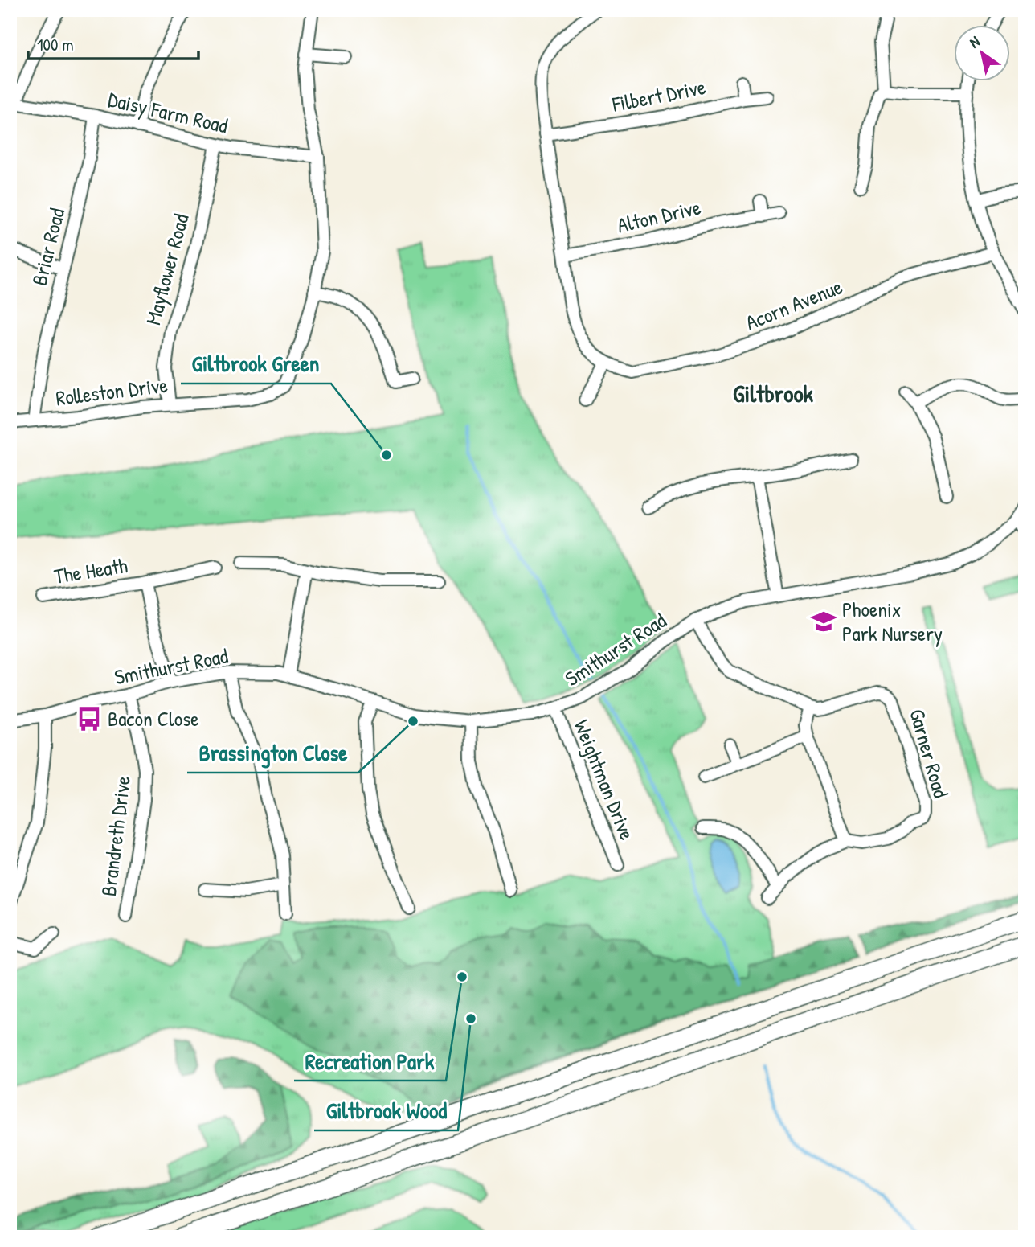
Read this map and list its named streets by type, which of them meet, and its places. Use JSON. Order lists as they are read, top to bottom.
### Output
{
  "streets": {
    "street": [
      "Filbert Drive",
      "Daisy Farm Road",
      "Alton Drive",
      "Briar Road",
      "Mayflower Road",
      "Acorn Avenue",
      "Rolleston Drive",
      "The Heath",
      "Smithurst Road",
      "Garner Road",
      "Weightman Drive",
      "Brandreth Drive"
    ]
  },
  "crossings": [
    ["Filbert Drive", "Acorn Avenue"],
    ["Daisy Farm Road", "Briar Road"],
    ["Daisy Farm Road", "Mayflower Road"],
    ["Daisy Farm Road", "Rolleston Drive"],
    ["Alton Drive", "Acorn Avenue"],
    ["Briar Road", "Rolleston Drive"],
    ["Mayflower Road", "Rolleston Drive"],
    ["The Heath", "Smithurst Road"],
    ["Smithurst Road", "Weightman Drive"],
    ["Smithurst Road", "Brandreth Drive"]
  ],
  "districts": ["Giltbrook"],
  "places": {
    "other": [
      "Giltbrook Green",
      "Brassington Close",
      "Recreation Park",
      "Giltbrook Wood"
    ],
    "school or university": ["Phoenix Park Nursery"],
    "bus stop": ["Bacon Close"]
  },
  "scale_bar": "100 m",
  "north": "top left"
}
